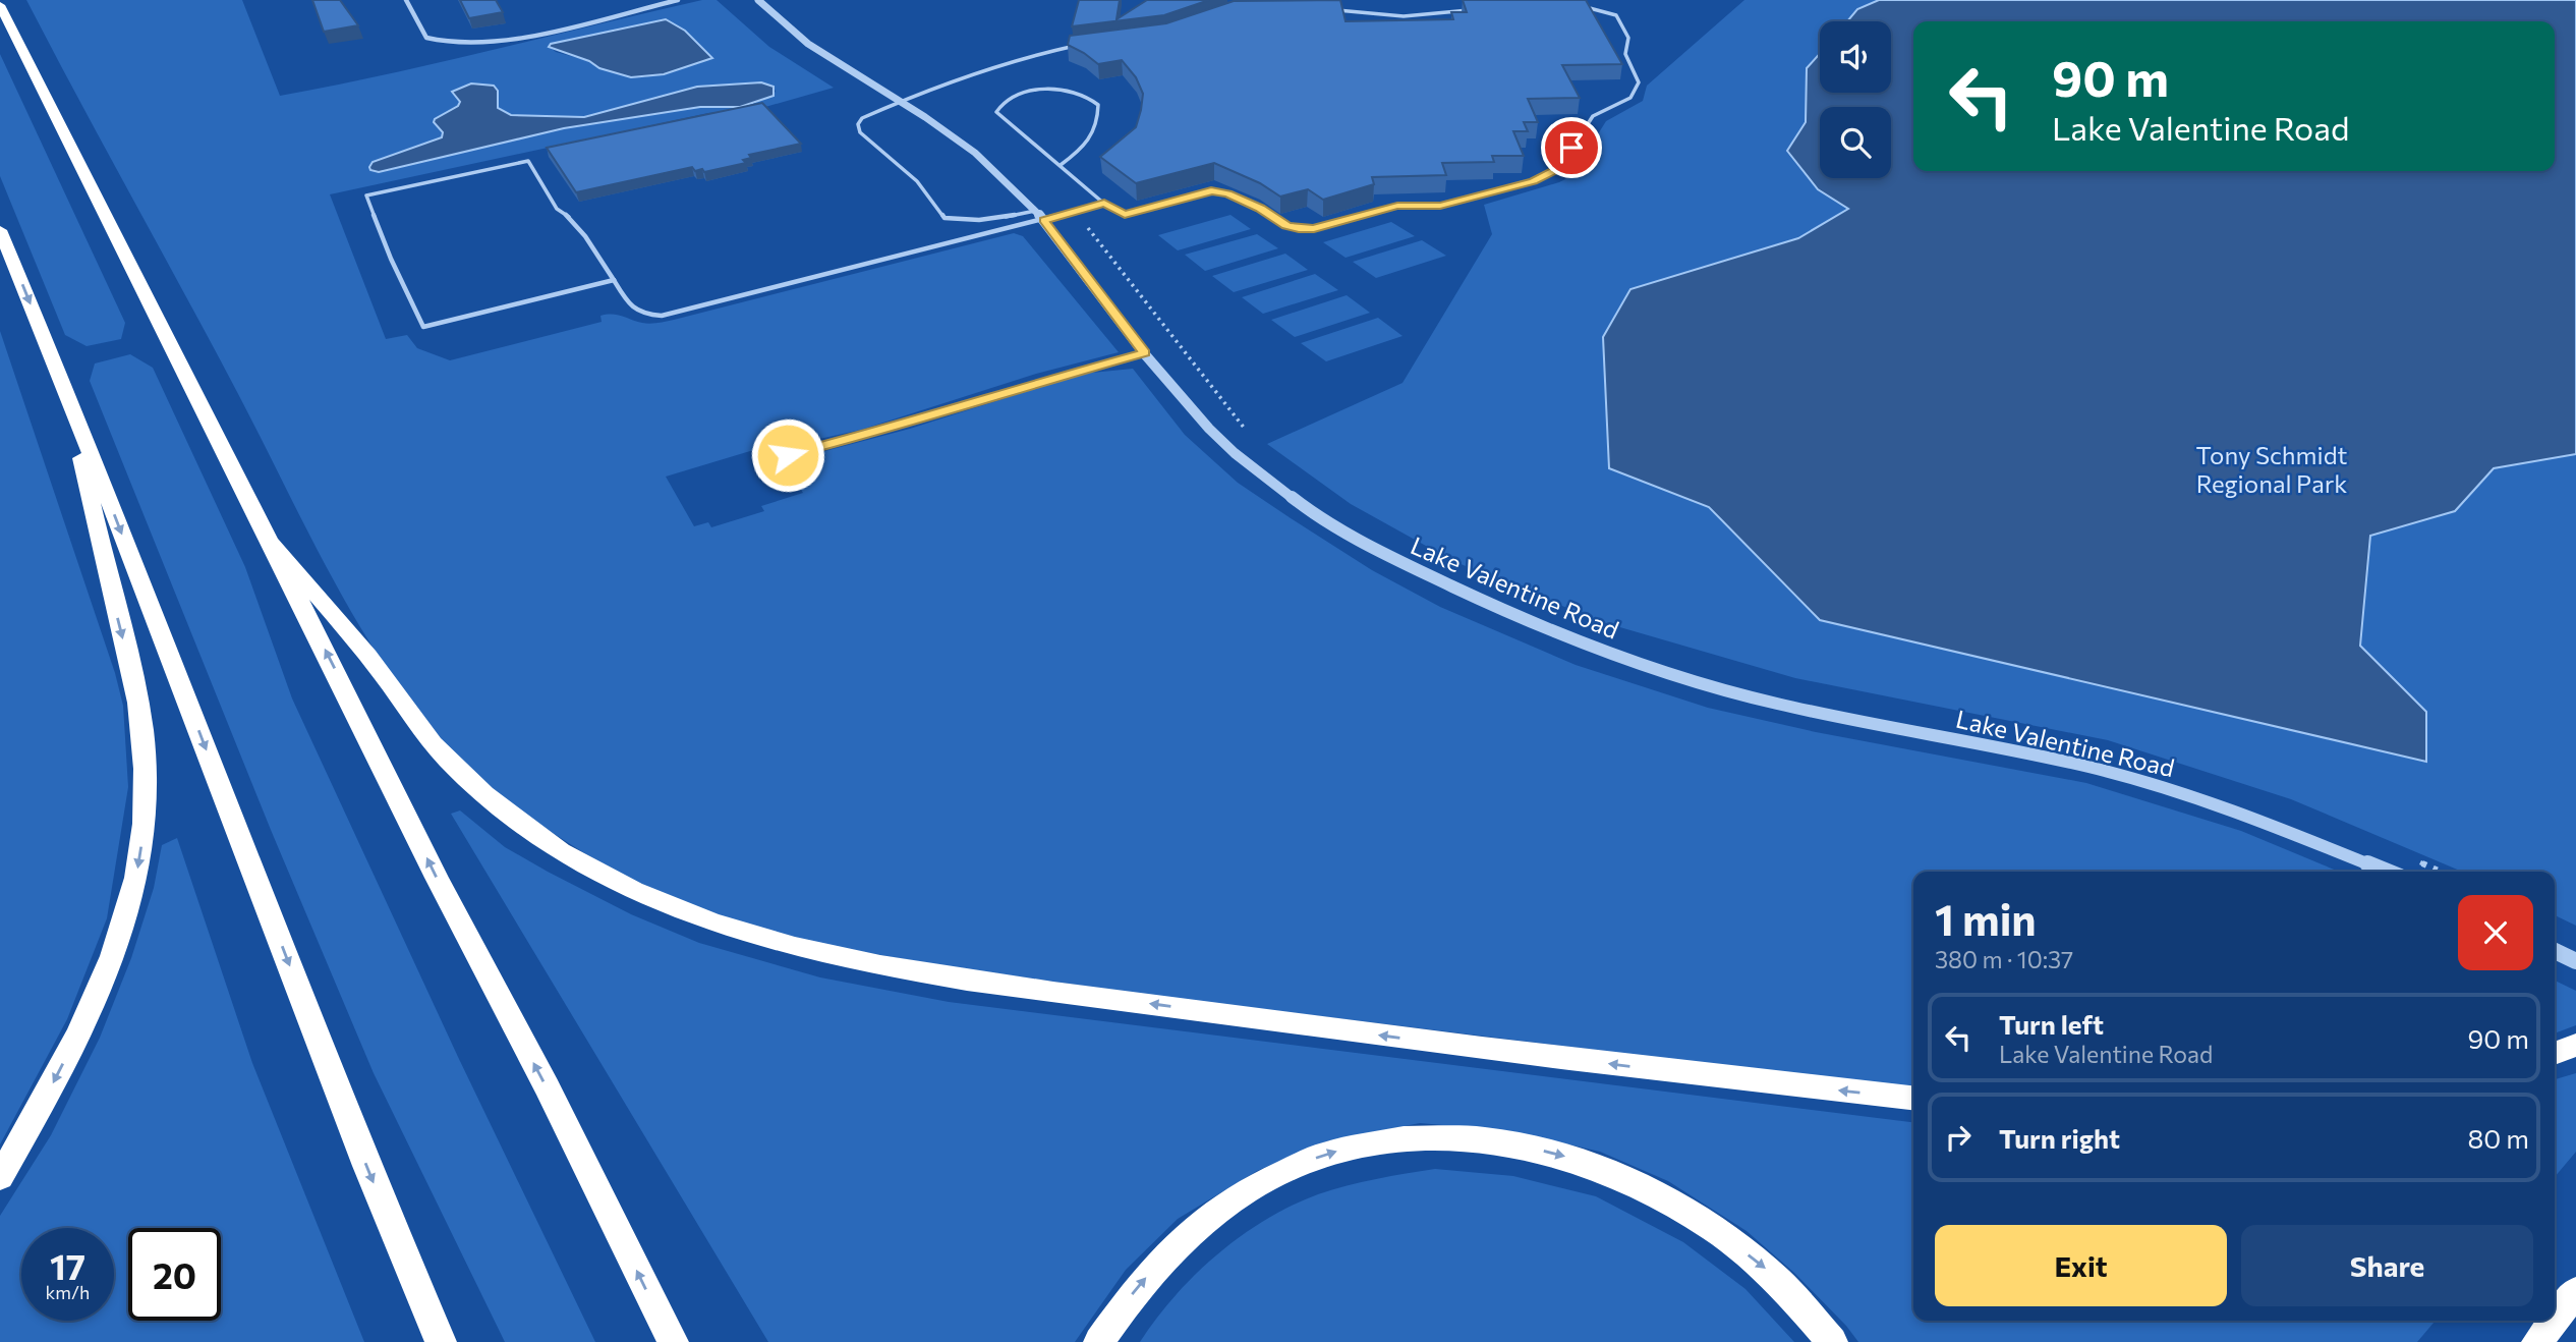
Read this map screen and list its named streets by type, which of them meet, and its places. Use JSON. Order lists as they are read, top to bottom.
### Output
{
  "streets": {
    "street": ["Lake Valentine Road"]
  },
  "parks": ["Tony Schmidt Regional Park"],
  "page": {
    "turn": ["90 m", "Lake Valentine Road"],
    "heading": ["1 min", "380 m · 10:37"],
    "list": [
      {
        "name": "Turn left",
        "note": "Lake Valentine Road",
        "value": "90 m"
      },
      {
        "name": "Turn right",
        "value": "80 m"
      }
    ],
    "buttons": ["Exit", "Share"],
    "speed": "17 km/h",
    "limit": "20"
  }
}
